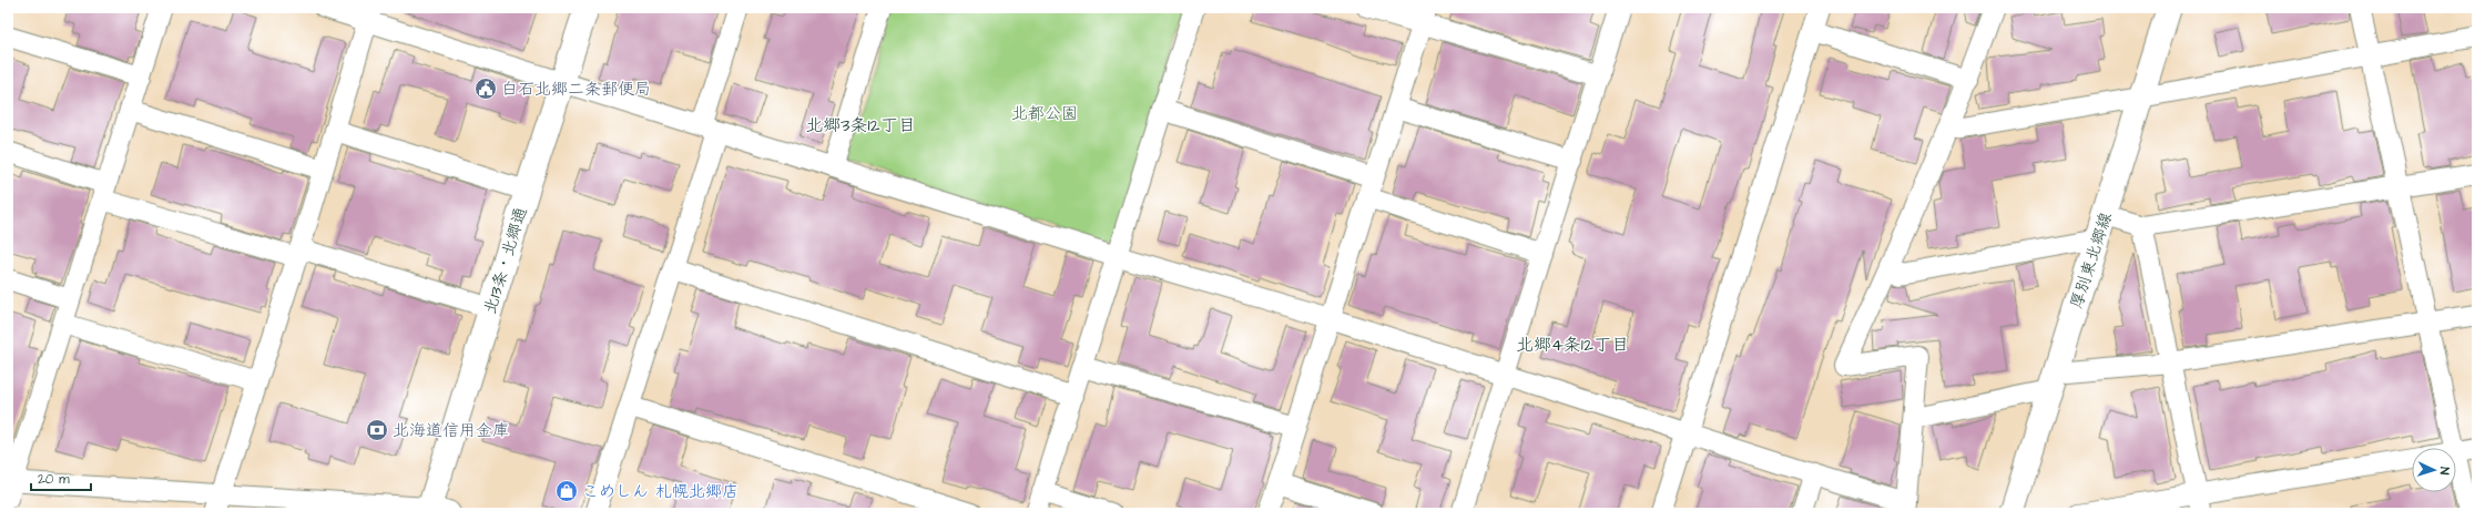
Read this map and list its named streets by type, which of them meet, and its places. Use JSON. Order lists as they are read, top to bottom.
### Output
{
  "streets": {
    "main road": ["北13条・北郷通", "厚別東北郷線"]
  },
  "districts": ["北郷3条12丁目", "北郷4条12丁目"],
  "parks": ["北都公園"],
  "places": {
    "public building": ["白石北郷二条郵便局"],
    "bank": ["北海道信用金庫"],
    "shop": ["こめしん 札幌北郷店"]
  },
  "scale_bar": "20 m",
  "north": "right"
}
